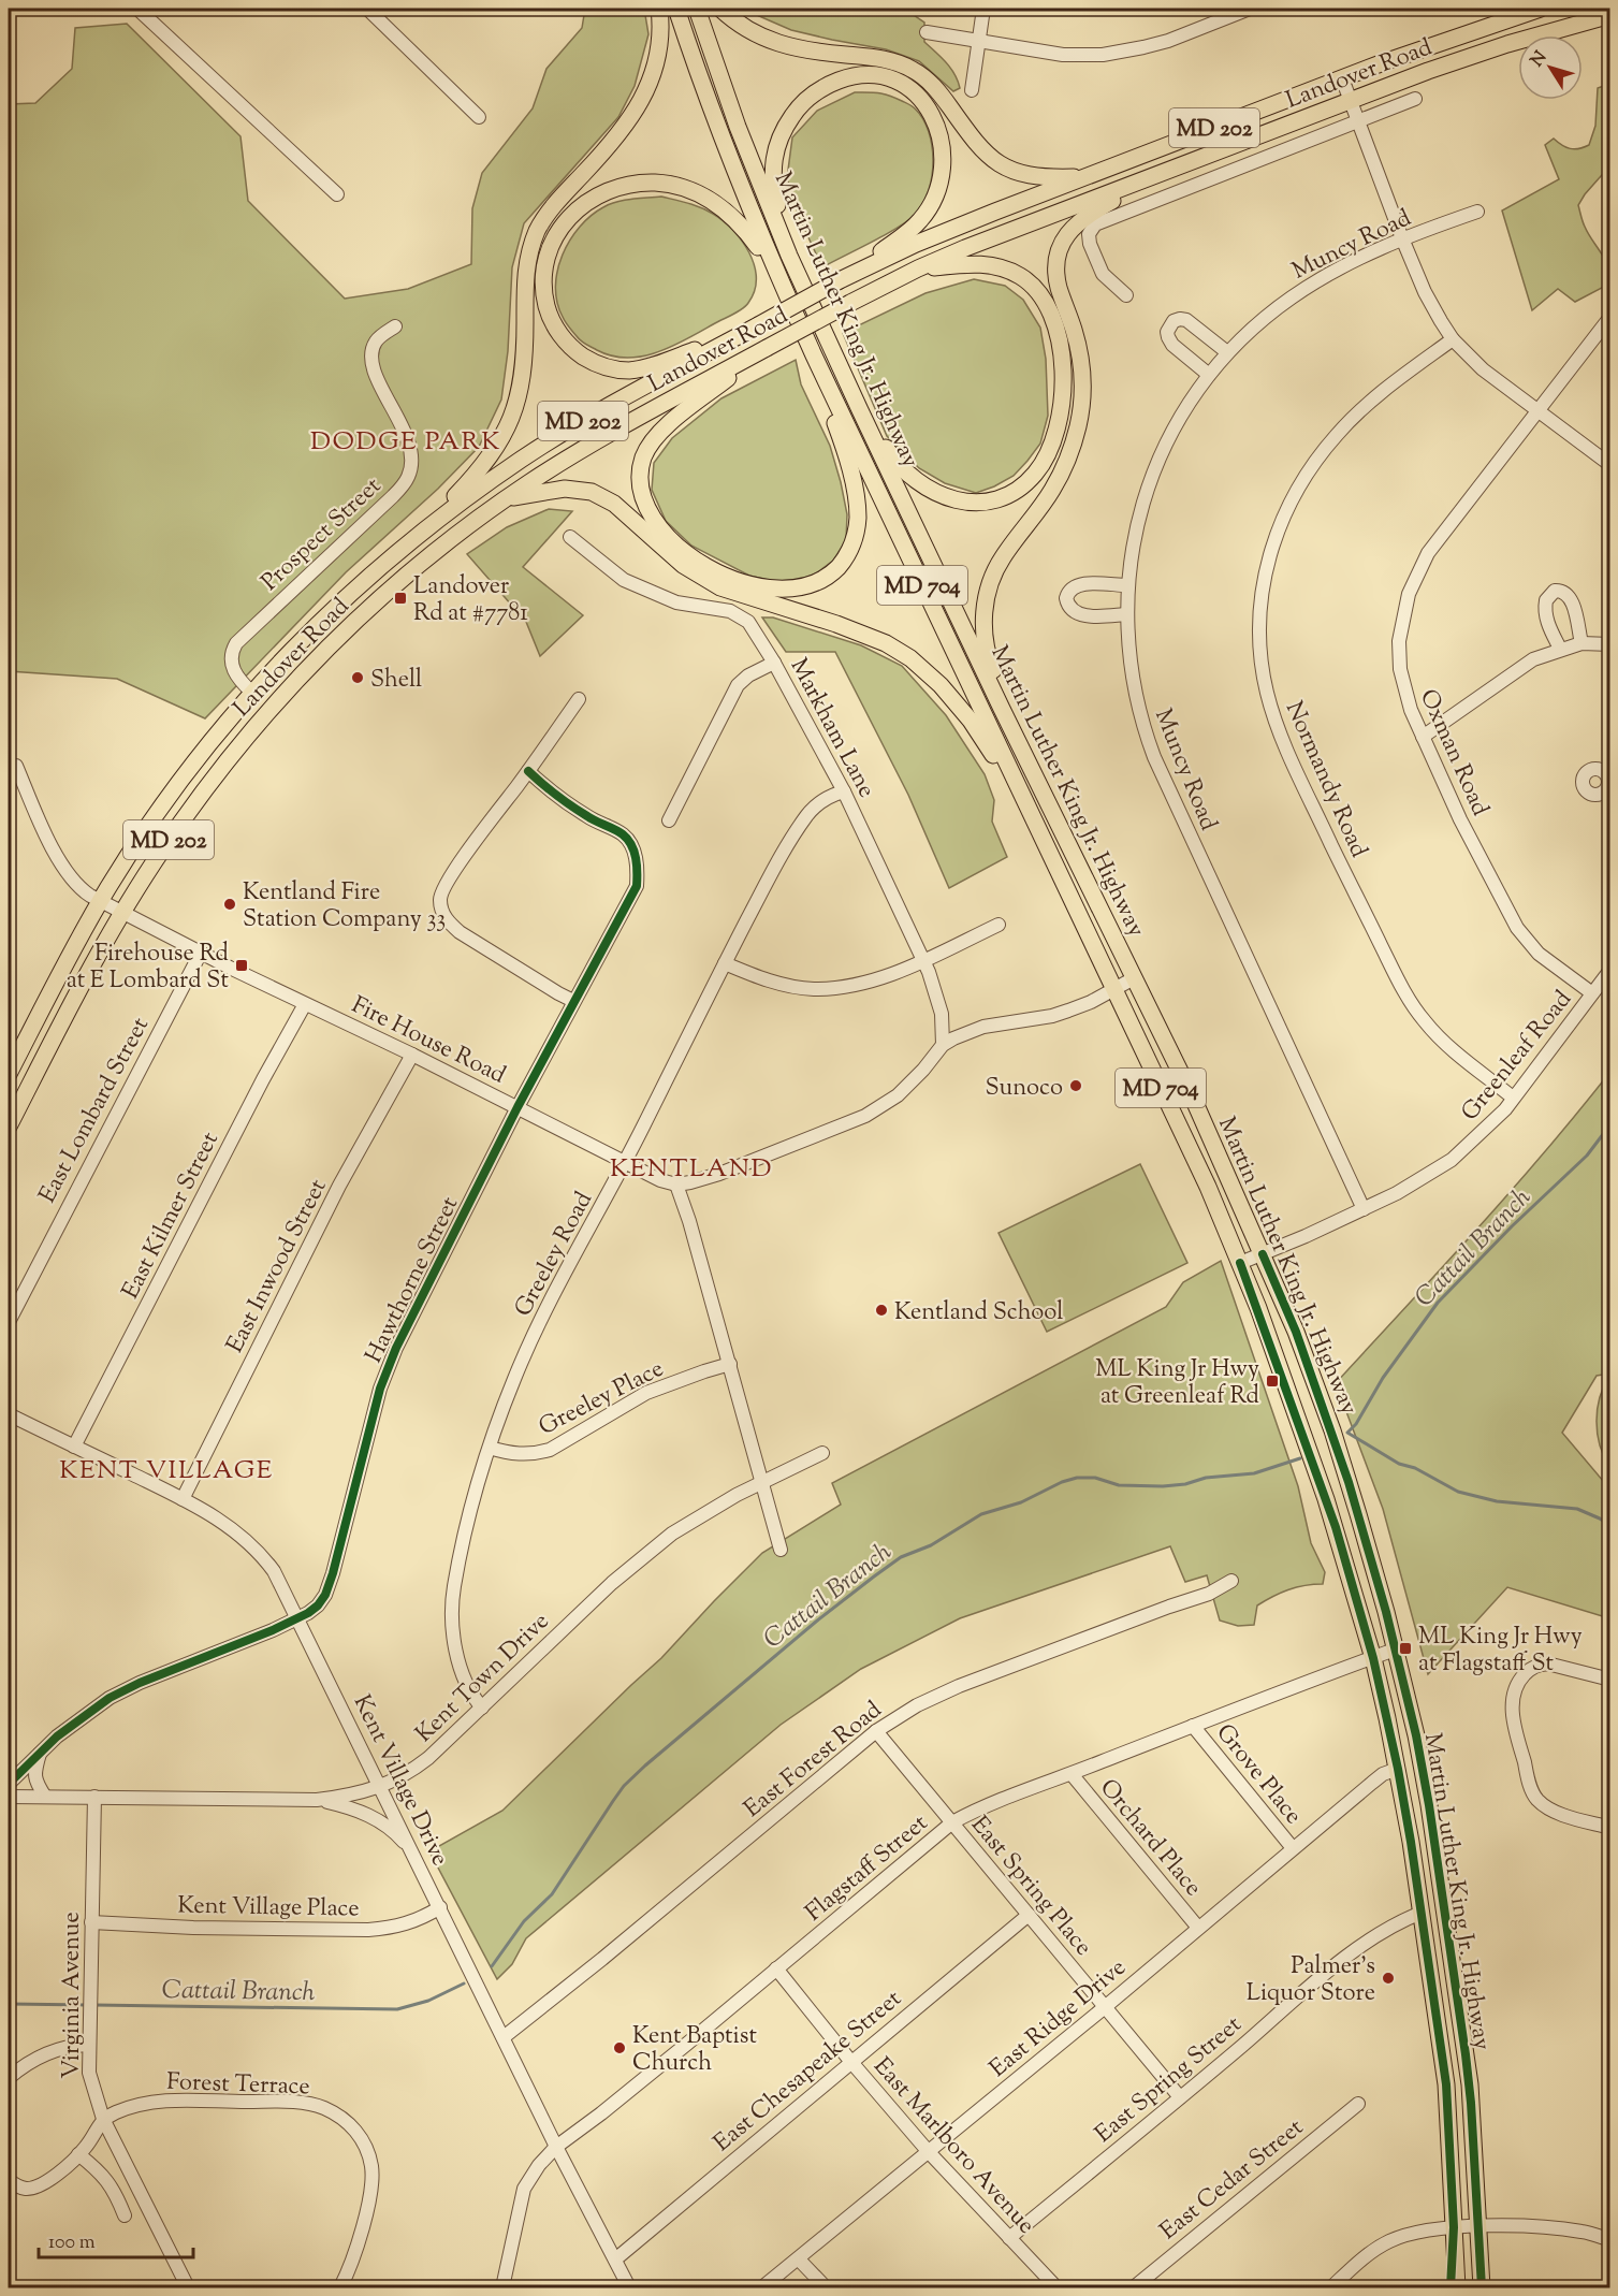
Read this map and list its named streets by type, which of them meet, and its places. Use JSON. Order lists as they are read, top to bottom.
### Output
{
  "streets": {
    "main road": [
      "Landover Road",
      "MD 202",
      "Martin Luther King Jr. Highway",
      "MD 704"
    ],
    "street": [
      "Muncy Road",
      "Prospect Street",
      "Markham Lane",
      "Oxman Road",
      "Normandy Road",
      "Fire House Road",
      "Greenleaf Road",
      "East Lombard Street",
      "East Kilmer Street",
      "Greeley Road",
      "East Inwood Street",
      "Hawthorne Street",
      "Greeley Place",
      "Kent Town Drive",
      "East Forest Road",
      "Grove Place",
      "Kent Village Drive",
      "Orchard Place",
      "Flagstaff Street",
      "East Spring Place",
      "Kent Village Place",
      "Virginia Avenue",
      "East Ridge Drive",
      "East Chesapeake Street",
      "East Spring Street",
      "Forest Terrace",
      "East Marlboro Avenue",
      "East Cedar Street"
    ]
  },
  "crossings": [
    ["Landover Road", "Prospect Street"],
    ["Landover Road", "Fire House Road"],
    ["Muncy Road", "Greenleaf Road"],
    ["Martin Luther King Jr. Highway", "Greenleaf Road"],
    ["Martin Luther King Jr. Highway", "Flagstaff Street"],
    ["Martin Luther King Jr. Highway", "East Ridge Drive"],
    ["Martin Luther King Jr. Highway", "East Spring Street"],
    ["Markham Lane", "Greeley Road"],
    ["Oxman Road", "Greenleaf Road"],
    ["Normandy Road", "Greenleaf Road"],
    ["Fire House Road", "East Lombard Street"],
    ["Fire House Road", "East Kilmer Street"],
    ["Fire House Road", "Greeley Road"],
    ["Fire House Road", "East Inwood Street"],
    ["Fire House Road", "Hawthorne Street"],
    ["East Kilmer Street", "Kent Village Drive"],
    ["Greeley Road", "Greeley Place"],
    ["Greeley Road", "Kent Town Drive"],
    ["East Inwood Street", "Kent Village Drive"],
    ["Hawthorne Street", "Kent Village Drive"],
    ["Kent Town Drive", "Kent Village Drive"],
    ["Kent Town Drive", "Virginia Avenue"],
    ["East Forest Road", "Kent Village Drive"],
    ["East Forest Road", "East Spring Place"],
    ["Grove Place", "Flagstaff Street"],
    ["Grove Place", "East Ridge Drive"],
    ["Kent Village Drive", "Flagstaff Street"],
    ["Kent Village Drive", "Kent Village Place"],
    ["Kent Village Drive", "East Chesapeake Street"],
    ["Orchard Place", "Flagstaff Street"],
    ["Orchard Place", "East Ridge Drive"],
    ["Flagstaff Street", "East Spring Place"],
    ["Flagstaff Street", "East Marlboro Avenue"],
    ["East Spring Place", "East Ridge Drive"],
    ["East Spring Place", "East Chesapeake Street"],
    ["East Spring Place", "East Spring Street"],
    ["Kent Village Place", "Virginia Avenue"],
    ["Virginia Avenue", "Forest Terrace"],
    ["East Ridge Drive", "East Marlboro Avenue"],
    ["East Chesapeake Street", "East Marlboro Avenue"],
    ["East Spring Street", "East Marlboro Avenue"]
  ],
  "districts": ["DODGE PARK", "KENTLAND", "KENT VILLAGE"],
  "water": ["Cattail Branch"],
  "places": {
    "transit": [
      "Landover Rd at #7781",
      "Firehouse Rd at E Lombard St",
      "ML King Jr Hwy at Greenleaf Rd",
      "ML King Jr Hwy at Flagstaff St"
    ],
    "other": [
      "Shell",
      "Kentland Fire Station Company 33",
      "Sunoco",
      "Kentland School",
      "Palmer’s Liquor Store",
      "Kent Baptist Church"
    ]
  },
  "scale_bar": "100 m",
  "north": "top left"
}
